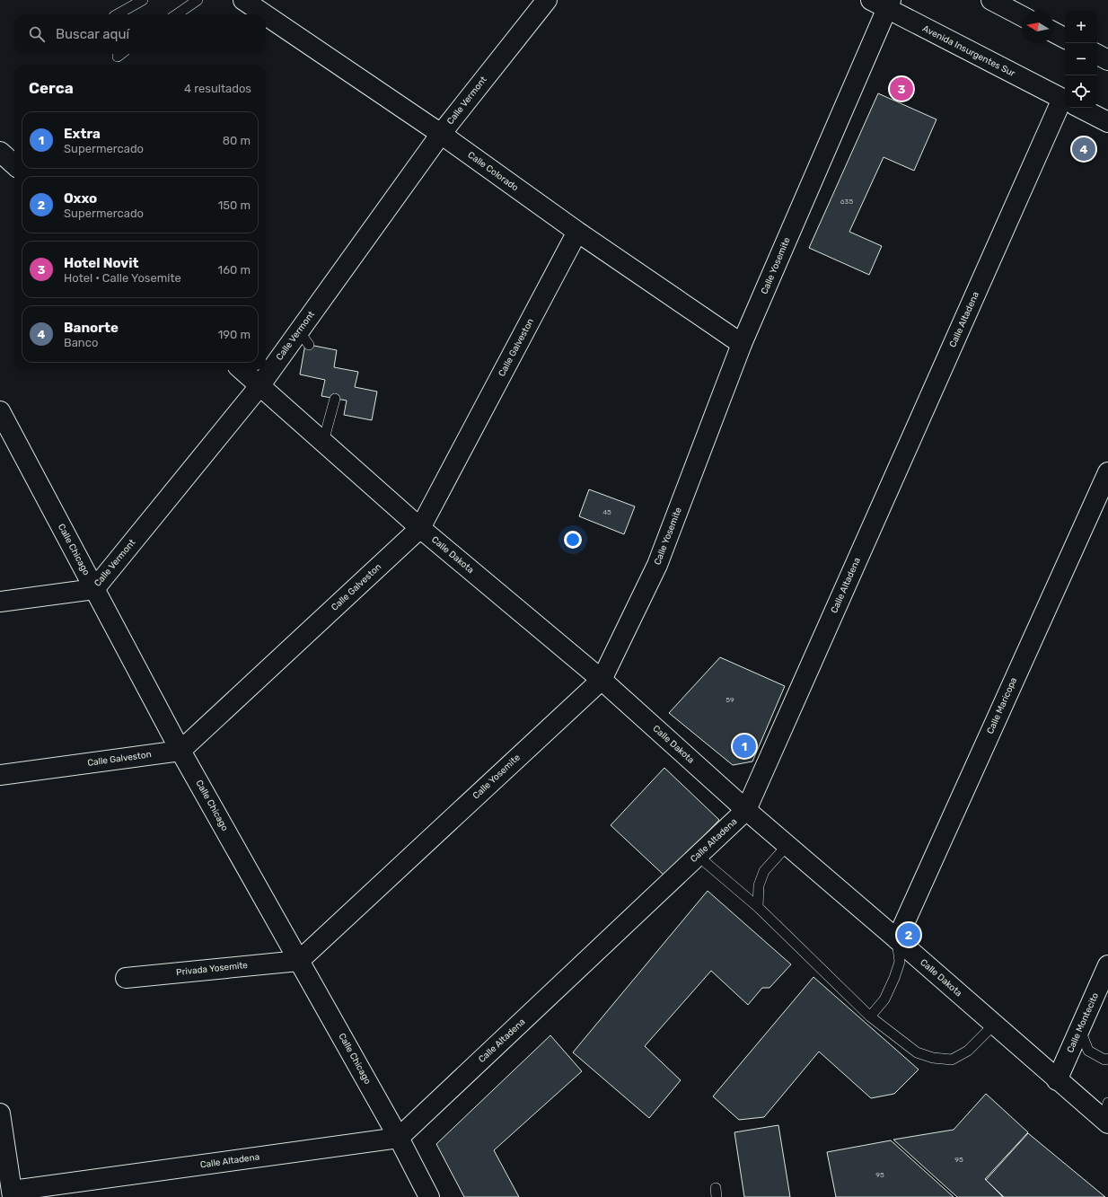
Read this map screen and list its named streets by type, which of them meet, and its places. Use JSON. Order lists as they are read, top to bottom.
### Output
{
  "streets": {
    "street": [
      "Avenida Insurgentes Sur",
      "Calle Vermont",
      "Calle Colorado",
      "Calle Yosemite",
      "Calle Altadena",
      "Calle Galveston",
      "Calle Chicago",
      "Calle Dakota",
      "Calle Maricopa",
      "Privada Yosemite",
      "Calle Montecito"
    ]
  },
  "crossings": [
    ["Avenida Insurgentes Sur", "Calle Yosemite"],
    ["Calle Vermont", "Calle Colorado"],
    ["Calle Vermont", "Calle Chicago"],
    ["Calle Vermont", "Calle Dakota"],
    ["Calle Colorado", "Calle Yosemite"],
    ["Calle Colorado", "Calle Galveston"],
    ["Calle Yosemite", "Calle Chicago"],
    ["Calle Yosemite", "Calle Dakota"],
    ["Calle Yosemite", "Privada Yosemite"],
    ["Calle Altadena", "Calle Chicago"],
    ["Calle Altadena", "Calle Dakota"],
    ["Calle Galveston", "Calle Chicago"],
    ["Calle Galveston", "Calle Dakota"],
    ["Calle Chicago", "Privada Yosemite"],
    ["Calle Dakota", "Calle Maricopa"],
    ["Calle Dakota", "Calle Montecito"]
  ],
  "house_numbers": [
    "635",
    "45",
    "59",
    "95",
    "95"
  ],
  "north": "left",
  "page": {
    "map_buttons": ["+", "−"],
    "search": "Buscar aquí",
    "heading": ["Cerca", "4 resultados"],
    "pins": [
      "3",
      "4",
      "1",
      "2"
    ],
    "list": [
      {
        "mark": "1",
        "name": "Extra",
        "note": "Supermercado",
        "value": "80 m"
      },
      {
        "mark": "2",
        "name": "Oxxo",
        "note": "Supermercado",
        "value": "150 m"
      },
      {
        "mark": "3",
        "name": "Hotel Novit",
        "note": "Hotel · Calle Yosemite",
        "value": "160 m"
      },
      {
        "mark": "4",
        "name": "Banorte",
        "note": "Banco",
        "value": "190 m"
      }
    ]
  }
}
